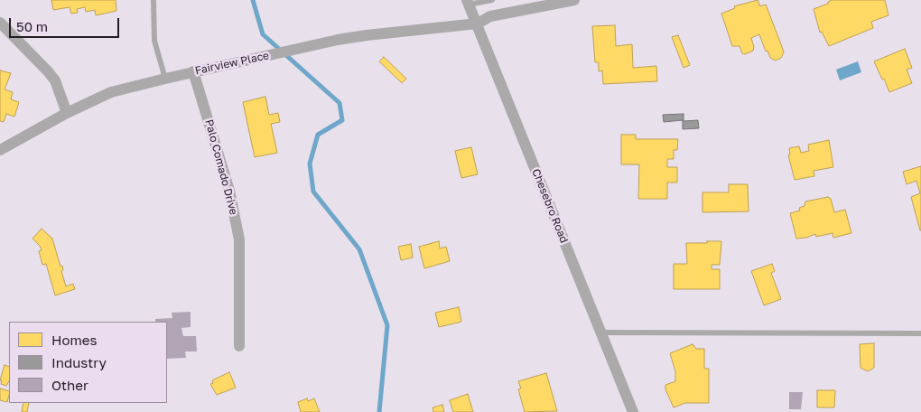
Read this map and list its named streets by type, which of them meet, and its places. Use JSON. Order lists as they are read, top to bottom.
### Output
{
  "streets": {
    "street": ["Fairview Place", "Palo Comado Drive", "Chesebro Road"]
  },
  "crossings": [
    ["Fairview Place", "Palo Comado Drive"],
    ["Fairview Place", "Chesebro Road"]
  ],
  "legend": ["Homes", "Industry", "Other"],
  "scale_bar": "50 m"
}
